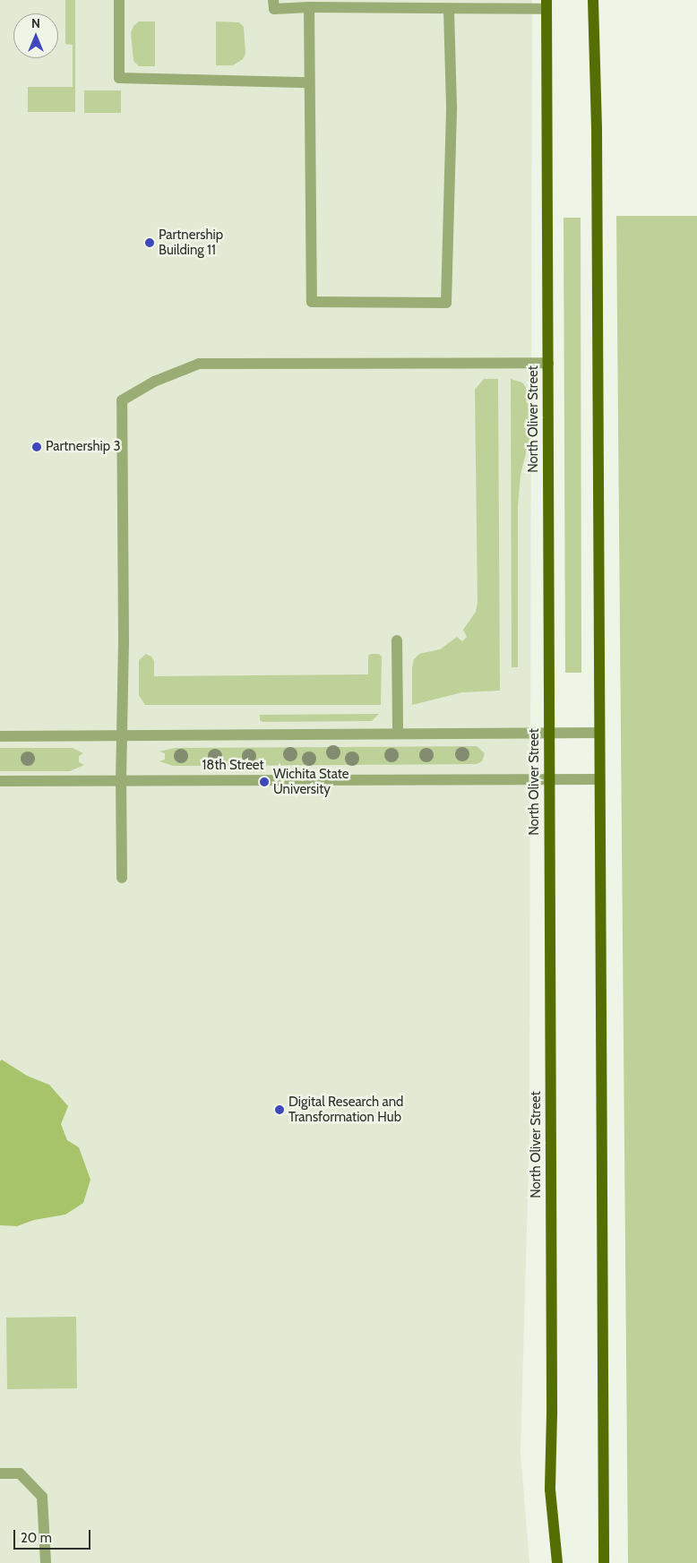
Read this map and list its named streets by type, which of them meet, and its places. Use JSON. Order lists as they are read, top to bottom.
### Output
{
  "streets": {
    "main road": ["North Oliver Street"],
    "street": ["18th Street"]
  },
  "crossings": [
    ["North Oliver Street", "18th Street"]
  ],
  "places": [
    "Partnership Building 11",
    "Partnership 3",
    "Wichita State University",
    "Digital Research and Transformation Hub"
  ],
  "scale_bar": "20 m",
  "north": "top"
}
